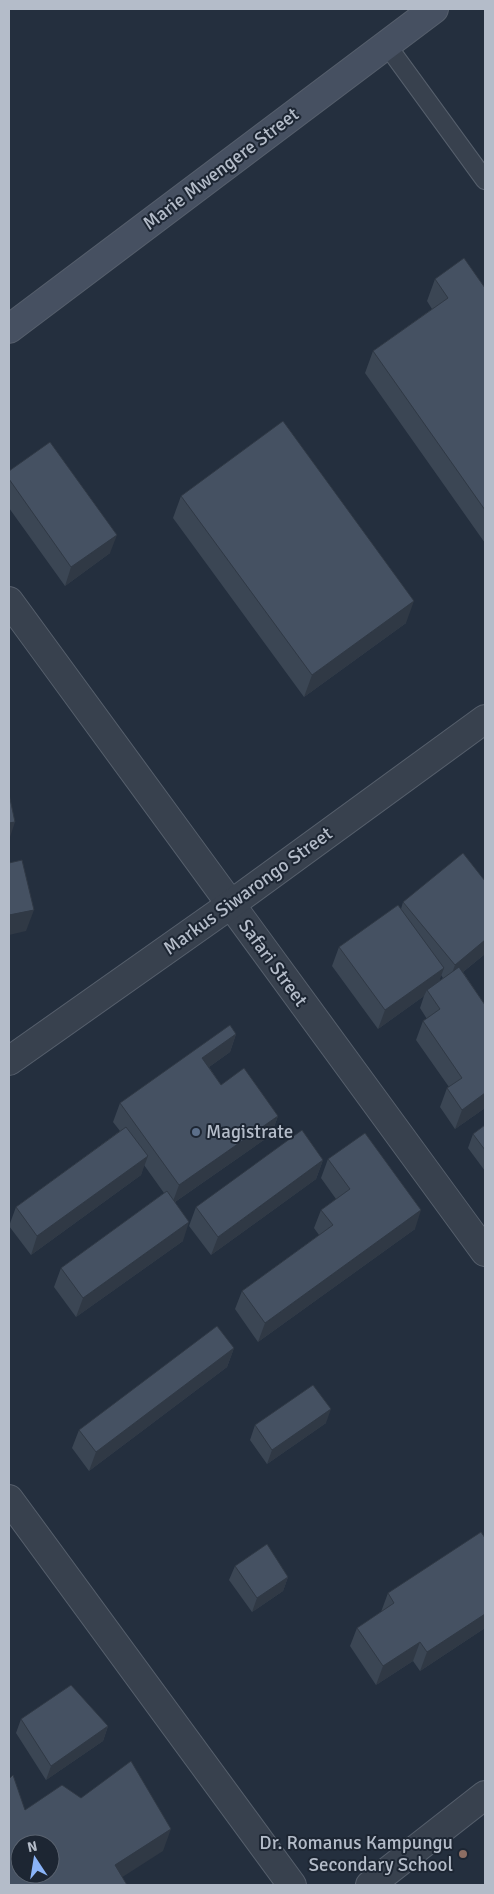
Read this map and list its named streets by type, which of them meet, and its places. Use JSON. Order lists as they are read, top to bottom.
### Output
{
  "streets": {
    "main road": ["Marie Mwengere Street"],
    "street": ["Markus Siwarongo Street", "Safari Street"]
  },
  "crossings": [
    ["Markus Siwarongo Street", "Safari Street"]
  ],
  "places": ["Magistrate", "Dr. Romanus Kampungu Secondary School"],
  "north": "top"
}
